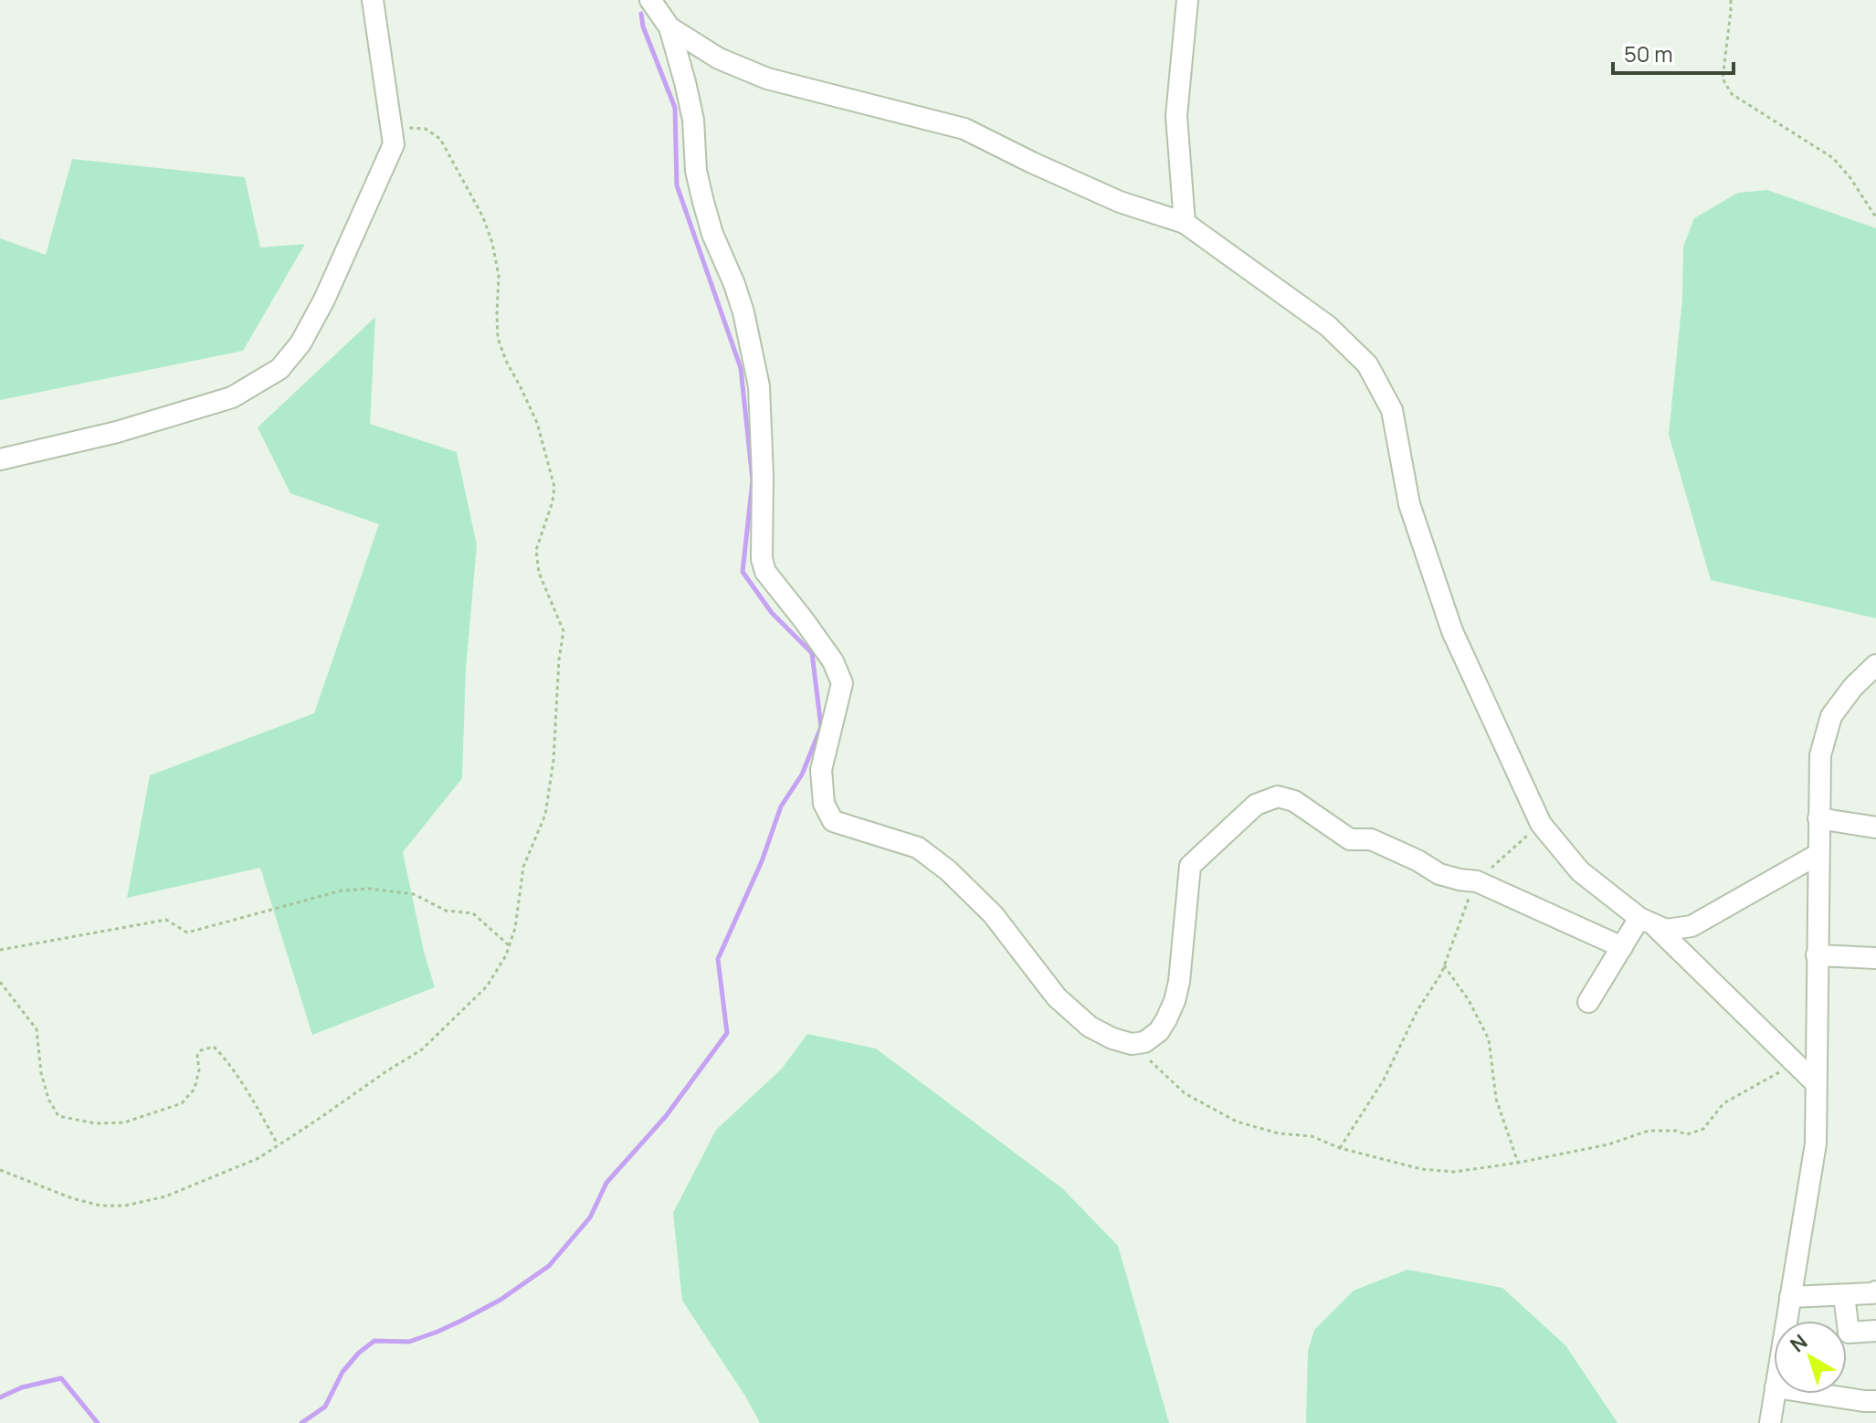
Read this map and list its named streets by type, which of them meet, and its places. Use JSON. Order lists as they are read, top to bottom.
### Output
{
  "scale_bar": "50 m",
  "north": "top left"
}
